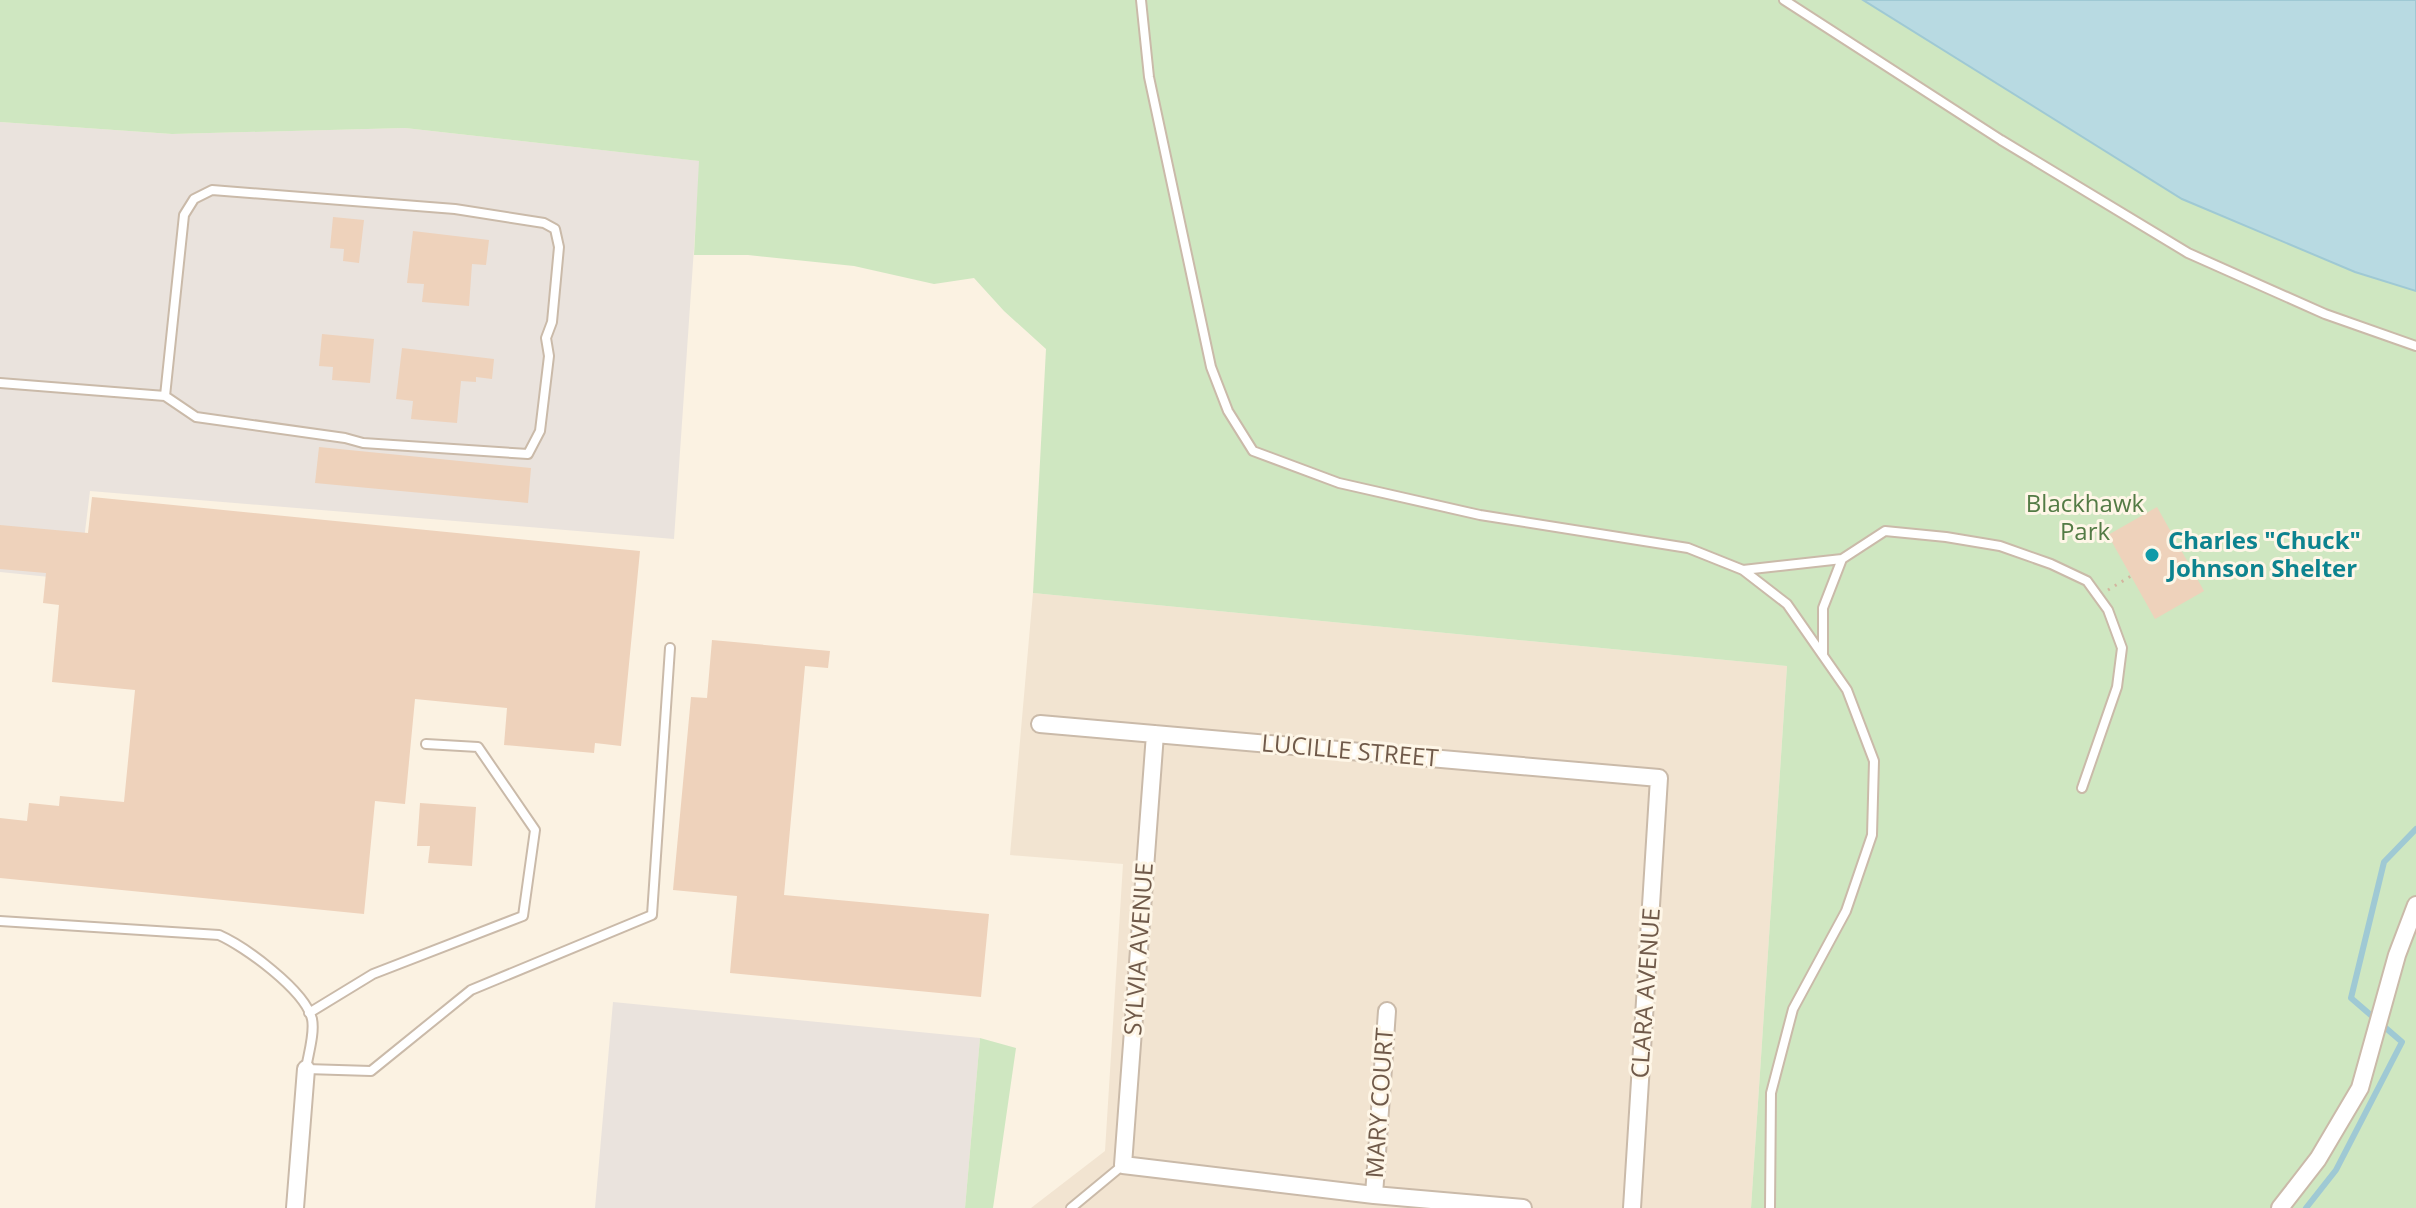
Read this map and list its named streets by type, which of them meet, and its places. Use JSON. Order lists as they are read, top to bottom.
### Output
{
  "streets": {
    "street": [
      "LUCILLE STREET",
      "SYLVIA AVENUE",
      "CLARA AVENUE",
      "MARY COURT"
    ]
  },
  "crossings": [
    ["LUCILLE STREET", "SYLVIA AVENUE"],
    ["LUCILLE STREET", "CLARA AVENUE"]
  ],
  "parks": ["Blackhawk Park"],
  "places": ["Charles \"Chuck\" Johnson Shelter"]
}
